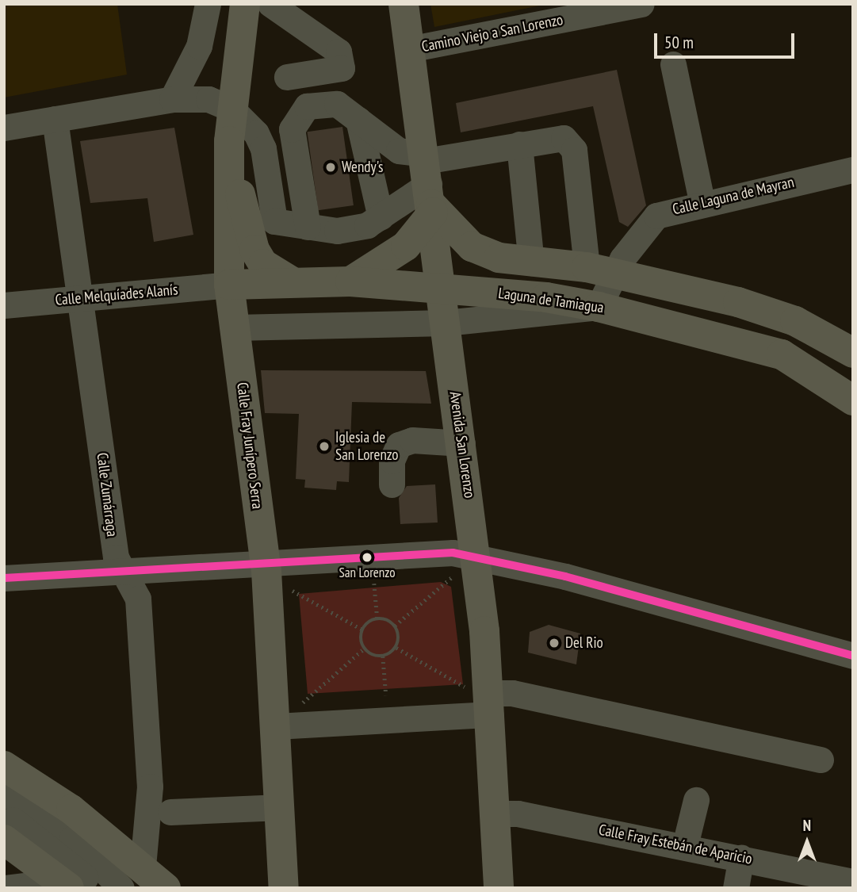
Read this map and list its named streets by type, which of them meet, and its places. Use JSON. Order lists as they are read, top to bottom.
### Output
{
  "streets": {
    "main road": ["Laguna de Tamiagua", "Avenida San Lorenzo", "Calle Fray Junípero Serra"],
    "street": [
      "Camino Viejo a San Lorenzo",
      "Calle Laguna de Mayran",
      "Calle Melquíades Alanís",
      "Calle Zumárraga",
      "Calle Fray Estebán de Aparicio"
    ]
  },
  "crossings": [
    ["Camino Viejo a San Lorenzo", "Avenida San Lorenzo"],
    ["Calle Laguna de Mayran", "Laguna de Tamiagua"],
    ["Calle Melquíades Alanís", "Laguna de Tamiagua"],
    ["Calle Melquíades Alanís", "Calle Fray Junípero Serra"],
    ["Calle Melquíades Alanís", "Calle Zumárraga"],
    ["Laguna de Tamiagua", "Avenida San Lorenzo"],
    ["Laguna de Tamiagua", "Calle Fray Junípero Serra"],
    ["Avenida San Lorenzo", "Calle Fray Estebán de Aparicio"]
  ],
  "places": [
    "Wendy's",
    "Iglesia de San Lorenzo",
    "San Lorenzo",
    "Del Rio"
  ],
  "scale_bar": "50 m",
  "north": "top"
}
